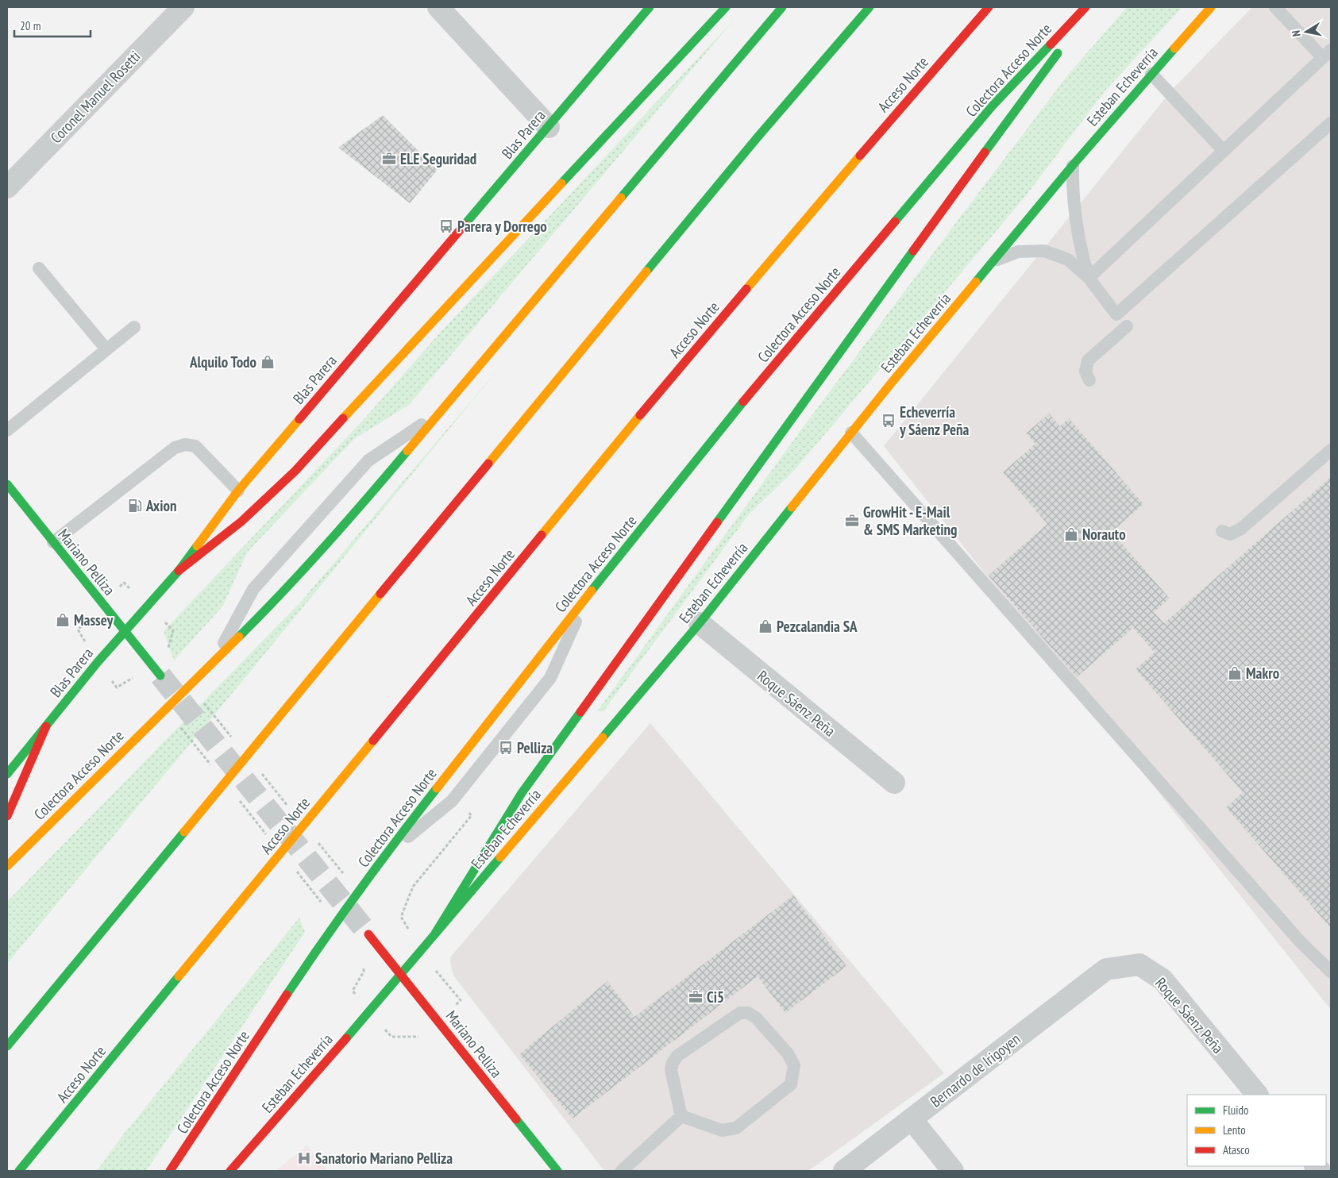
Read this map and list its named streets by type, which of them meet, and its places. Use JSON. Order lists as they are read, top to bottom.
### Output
{
  "streets": {
    "main road": [
      "Colectora Acceso Norte",
      "Acceso Norte",
      "Esteban Echeverría",
      "Blas Parera",
      "Mariano Pelliza"
    ],
    "street": ["Coronel Manuel Rosetti", "Roque Sáenz Peña", "Bernardo de Irigoyen"]
  },
  "crossings": [
    ["Esteban Echeverría", "Mariano Pelliza"],
    ["Esteban Echeverría", "Roque Sáenz Peña"],
    ["Blas Parera", "Mariano Pelliza"],
    ["Roque Sáenz Peña", "Bernardo de Irigoyen"]
  ],
  "places": {
    "office": ["ELE Seguridad", "GrowHit - E-Mail & SMS Marketing", "Ci5"],
    "bus stop": ["Parera y Dorrego", "Echeverría y Sáenz Peña", "Pelliza"],
    "shop": [
      "Alquilo Todo",
      "Norauto",
      "Massey",
      "Pezcalandia SA",
      "Makro"
    ],
    "fuel station": ["Axion"],
    "hospital": ["Sanatorio Mariano Pelliza"]
  },
  "legend": ["Fluido", "Lento", "Atasco"],
  "scale_bar": "20 m",
  "north": "left"
}
